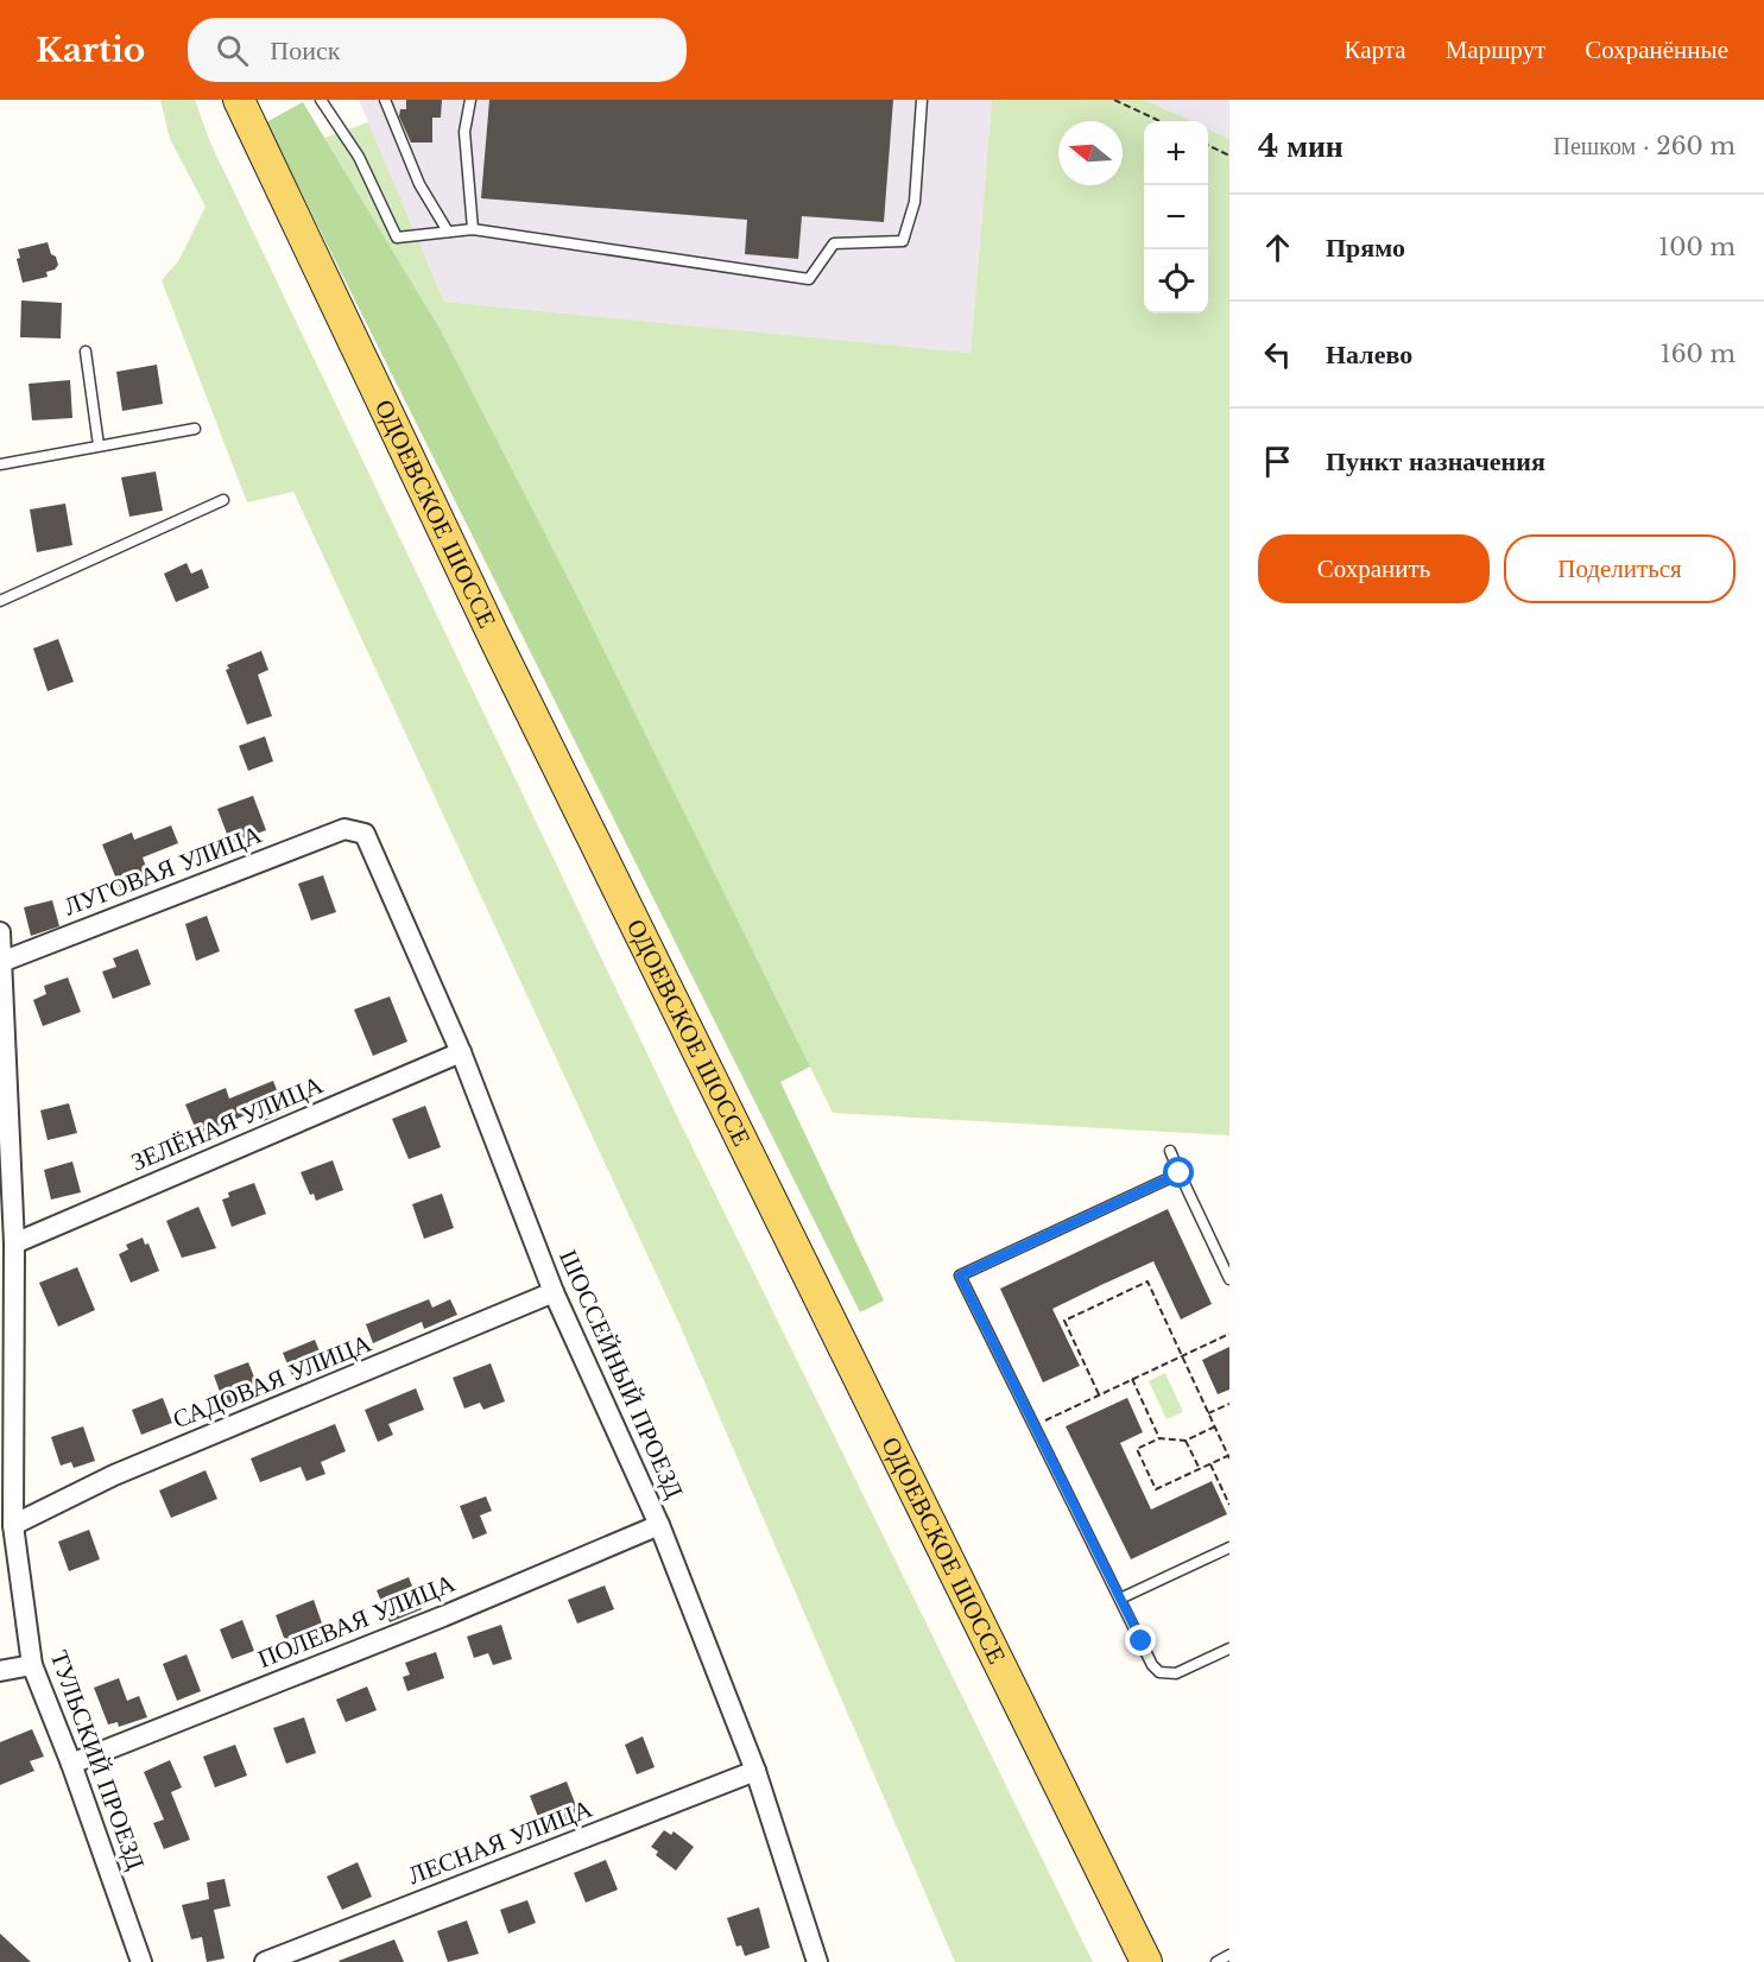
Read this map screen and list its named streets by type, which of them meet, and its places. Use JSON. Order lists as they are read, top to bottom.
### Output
{
  "streets": {
    "main road": ["ОДОЕВСКОЕ ШОССЕ"],
    "street": [
      "ЛУГОВАЯ УЛИЦА",
      "ЗЕЛЁНАЯ УЛИЦА",
      "ШОССЕЙНЫЙ ПРОЕЗД",
      "САДОВАЯ УЛИЦА",
      "ПОЛЕВАЯ УЛИЦА",
      "ТУЛЬСКИЙ ПРОЕЗД",
      "ЛЕСНАЯ УЛИЦА"
    ]
  },
  "crossings": [
    ["ЛУГОВАЯ УЛИЦА", "ШОССЕЙНЫЙ ПРОЕЗД"],
    ["ЛУГОВАЯ УЛИЦА", "ТУЛЬСКИЙ ПРОЕЗД"],
    ["ЗЕЛЁНАЯ УЛИЦА", "ШОССЕЙНЫЙ ПРОЕЗД"],
    ["ЗЕЛЁНАЯ УЛИЦА", "ТУЛЬСКИЙ ПРОЕЗД"],
    ["ШОССЕЙНЫЙ ПРОЕЗД", "САДОВАЯ УЛИЦА"],
    ["ШОССЕЙНЫЙ ПРОЕЗД", "ПОЛЕВАЯ УЛИЦА"],
    ["ШОССЕЙНЫЙ ПРОЕЗД", "ЛЕСНАЯ УЛИЦА"],
    ["САДОВАЯ УЛИЦА", "ТУЛЬСКИЙ ПРОЕЗД"],
    ["ПОЛЕВАЯ УЛИЦА", "ТУЛЬСКИЙ ПРОЕЗД"]
  ],
  "north": "left",
  "page": {
    "header": "Kartio",
    "search": "Поиск",
    "nav": ["Карта", "Маршрут", "Сохранённые"],
    "heading": ["4 мин", "Пешком · 260 m"],
    "map_buttons": ["+", "−"],
    "list": [
      ["Прямо", "100 m"],
      ["Налево", "160 m"],
      "Пункт назначения"
    ],
    "buttons": ["Сохранить", "Поделиться"]
  }
}
